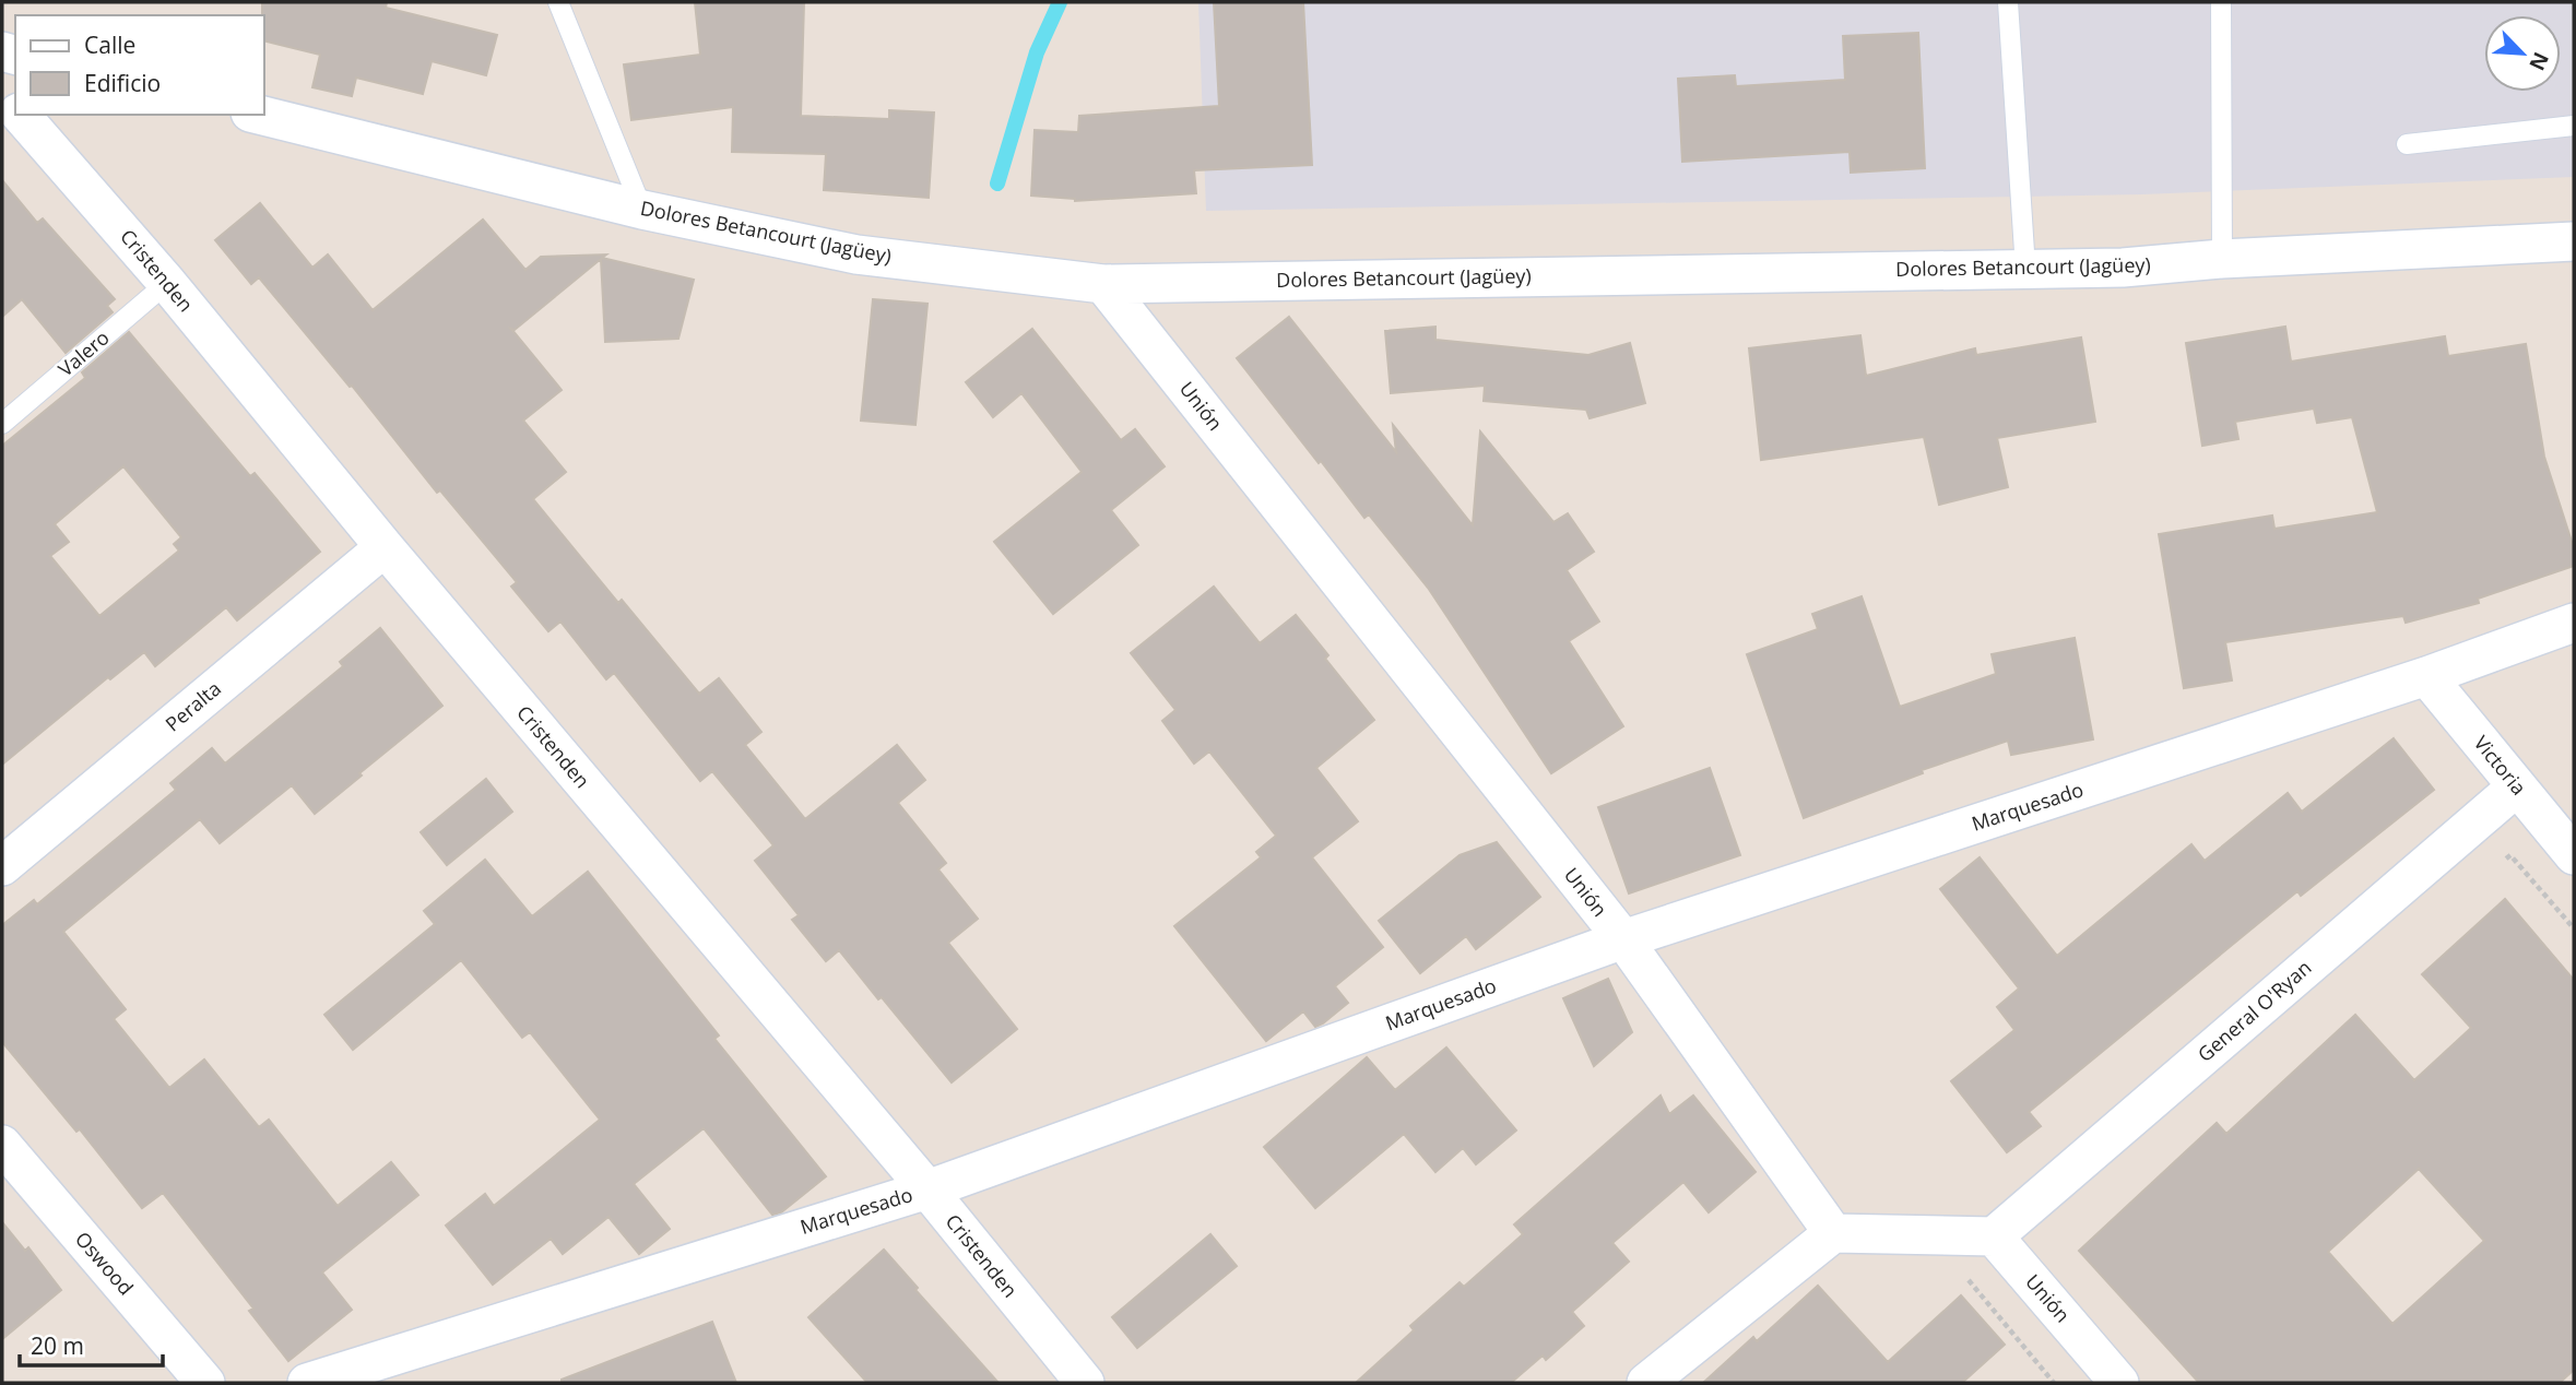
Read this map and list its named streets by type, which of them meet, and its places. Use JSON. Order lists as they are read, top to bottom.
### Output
{
  "streets": {
    "street": [
      "Dolores Betancourt (Jagüey)",
      "Cristenden",
      "Unión",
      "Peralta",
      "Victoria",
      "Marquesado",
      "General O'Ryan",
      "Oswood"
    ],
    "lane": ["Valero"]
  },
  "crossings": [
    ["Dolores Betancourt (Jagüey)", "Unión"],
    ["Cristenden", "Valero"],
    ["Cristenden", "Peralta"],
    ["Cristenden", "Marquesado"],
    ["Unión", "Marquesado"],
    ["Unión", "General O'Ryan"],
    ["Victoria", "Marquesado"],
    ["Victoria", "General O'Ryan"]
  ],
  "legend": ["Calle", "Edificio"],
  "scale_bar": "20 m",
  "north": "bottom right"
}
